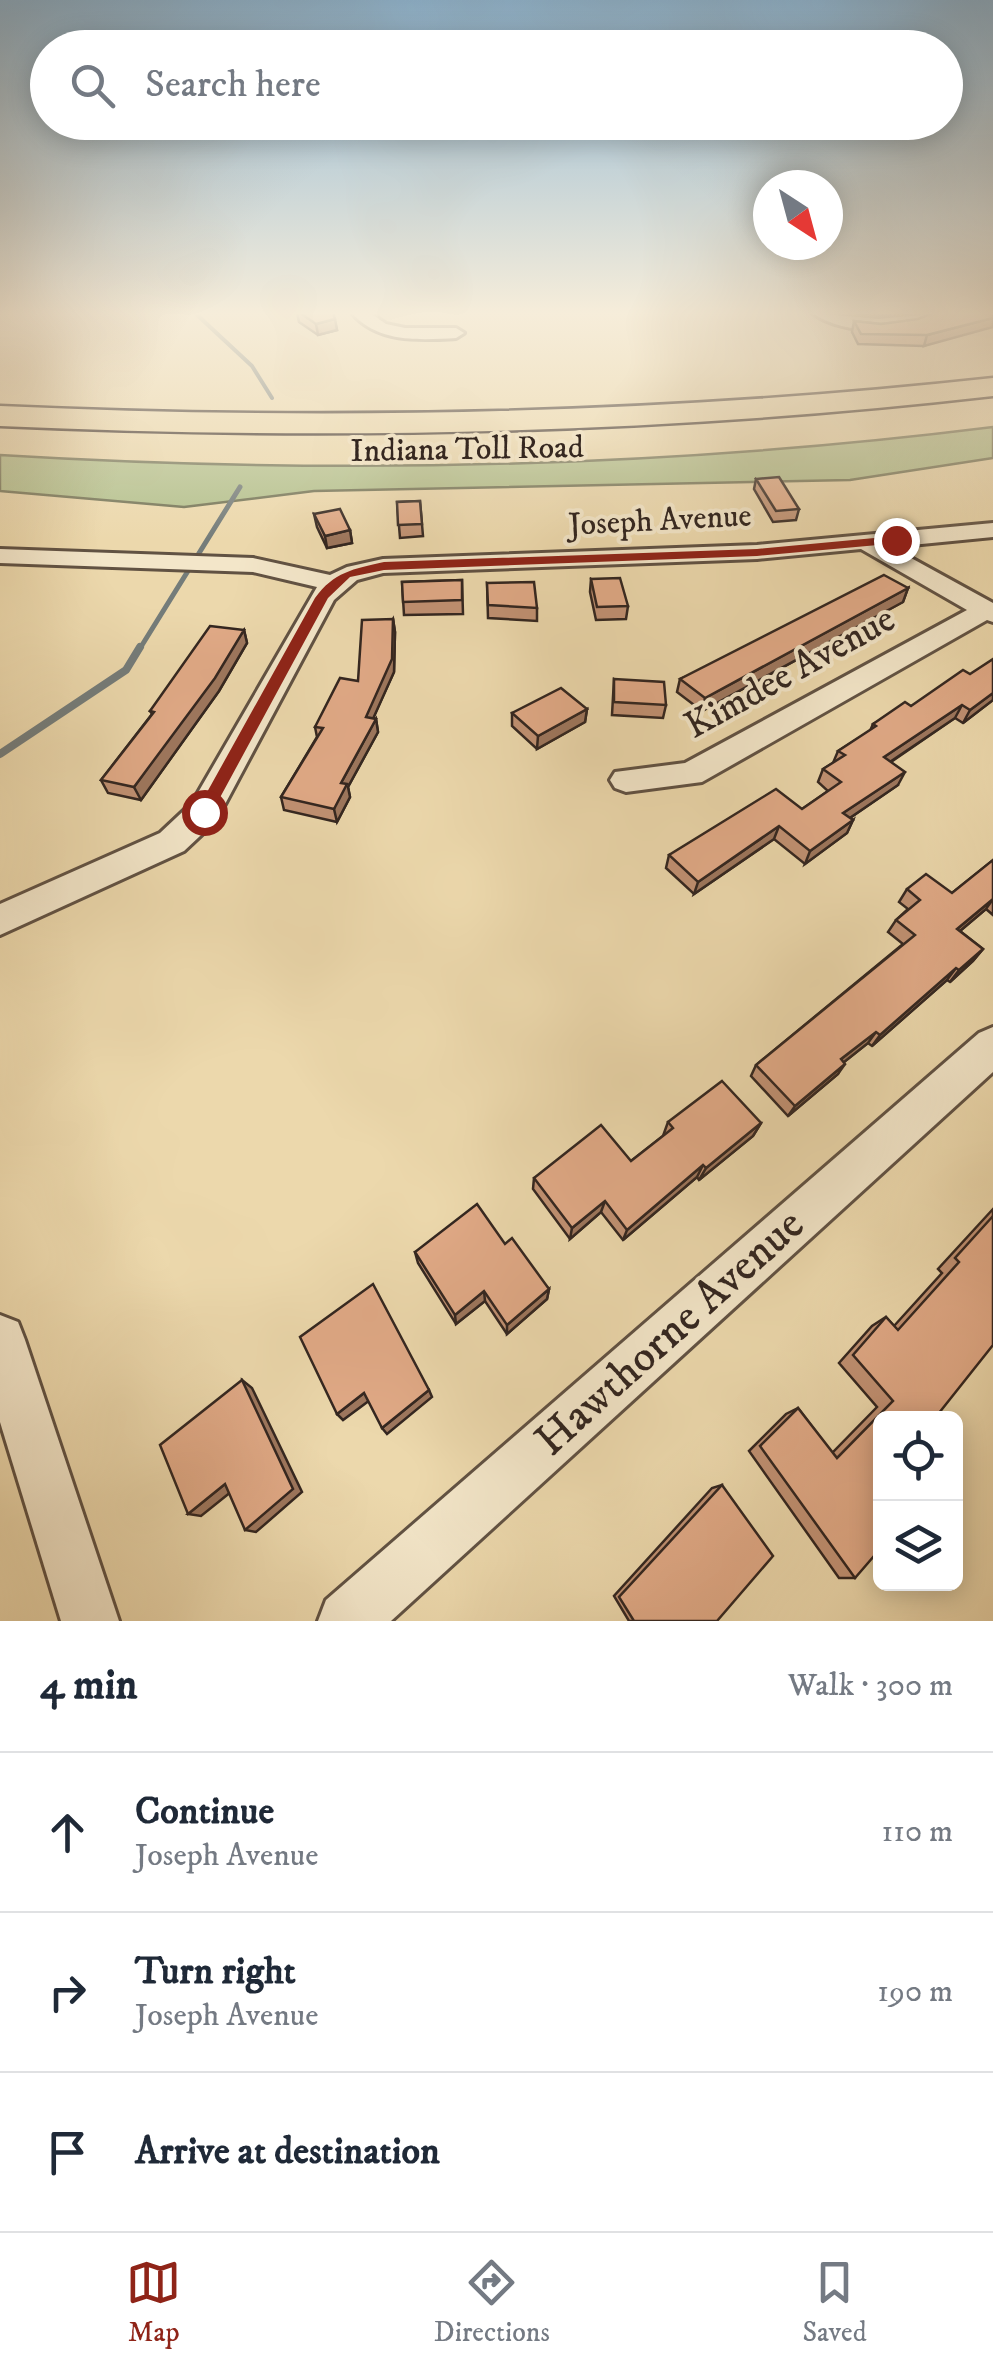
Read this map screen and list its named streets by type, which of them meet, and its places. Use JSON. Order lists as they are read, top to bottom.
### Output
{
  "streets": {
    "highway": ["Indiana Toll Road"],
    "street": ["Joseph Avenue", "Kimdee Avenue", "Hawthorne Avenue"]
  },
  "north": "bottom right",
  "page": {
    "search": "Search here",
    "heading": ["4 min", "Walk · 300 m"],
    "list": [
      ["Continue", "Joseph Avenue", "110 m"],
      ["Turn right", "Joseph Avenue", "190 m"],
      "Arrive at destination"
    ],
    "nav": ["Map", "Directions", "Saved"]
  }
}
